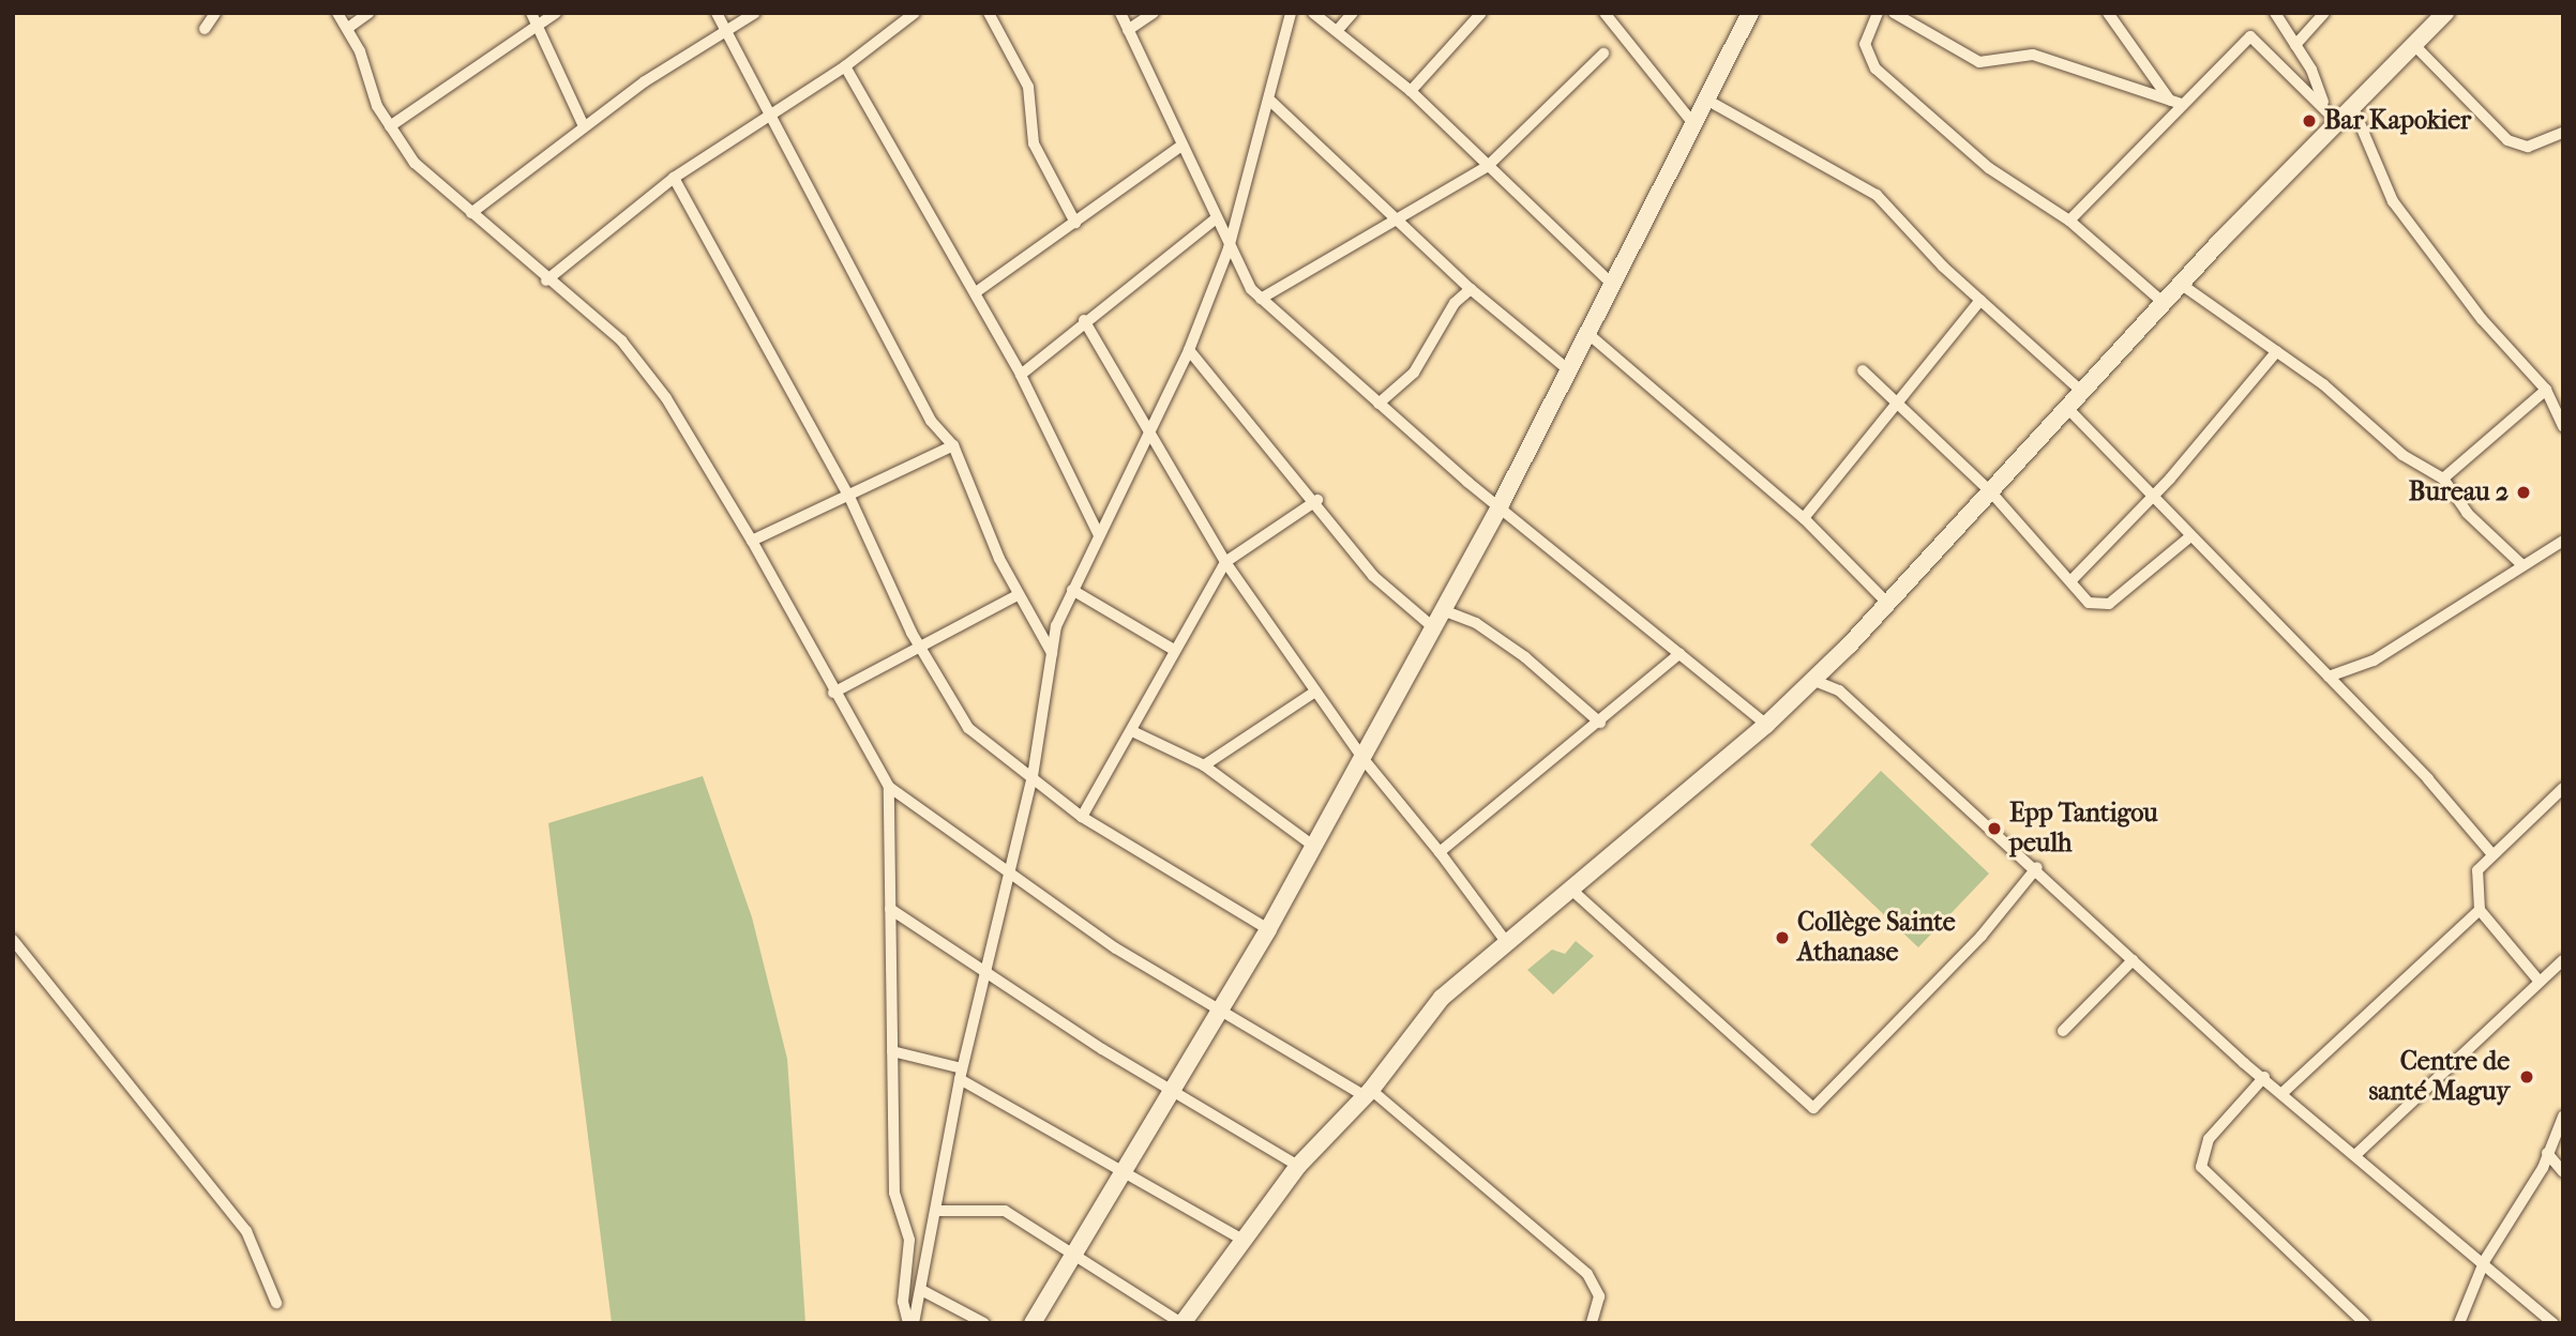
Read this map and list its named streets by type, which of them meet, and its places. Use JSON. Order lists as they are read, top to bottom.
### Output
{
  "places": [
    "Bar Kapokier",
    "Bureau 2",
    "Epp Tantigou peulh",
    "Collège Sainte Athanase",
    "Centre de santé Maguy"
  ]
}
